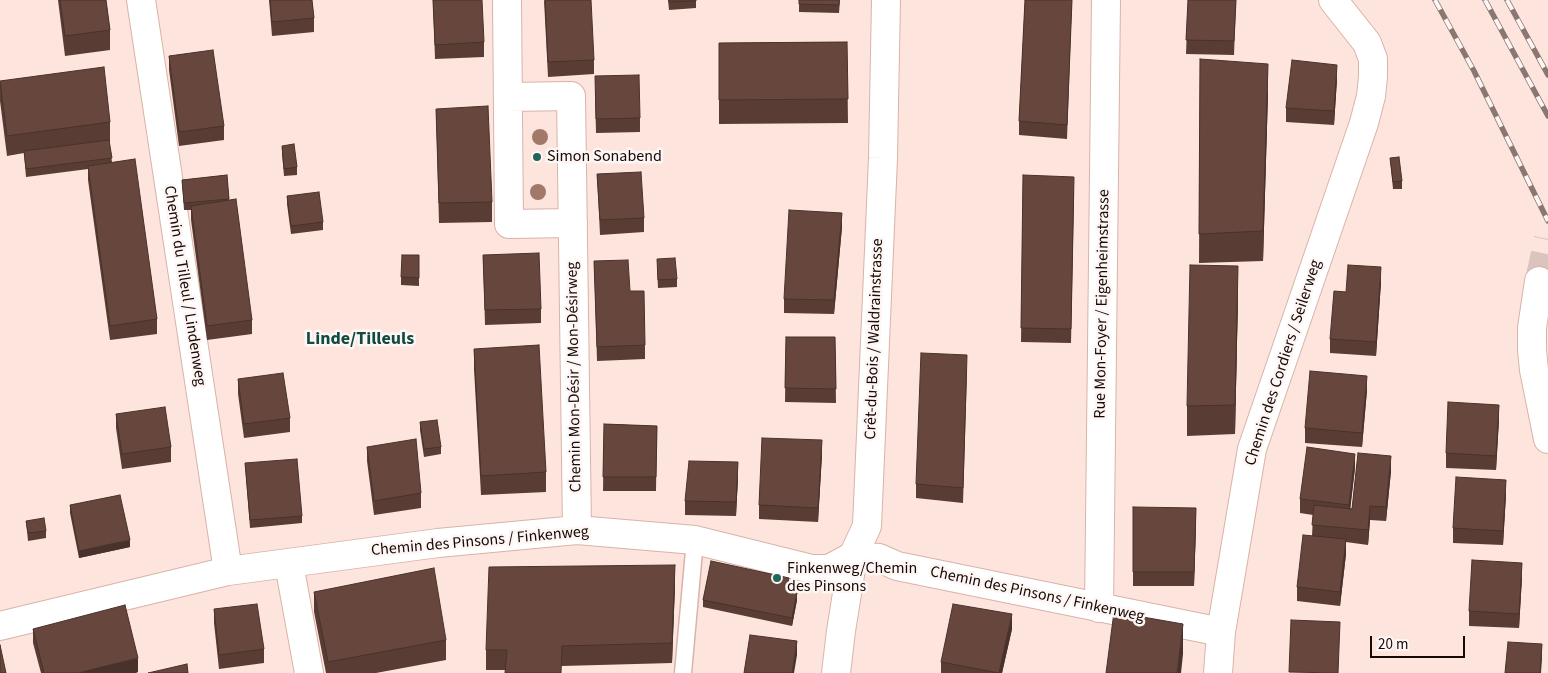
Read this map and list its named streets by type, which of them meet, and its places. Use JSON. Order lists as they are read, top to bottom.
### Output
{
  "streets": {
    "street": [
      "Chemin du Tilleul / Lindenweg",
      "Rue Mon-Foyer / Eigenheimstrasse",
      "Crêt-du-Bois / Waldrainstrasse",
      "Chemin des Cordiers / Seilerweg",
      "Chemin Mon-Désir / Mon-Désirweg",
      "Chemin des Pinsons / Finkenweg"
    ]
  },
  "crossings": [
    ["Chemin du Tilleul / Lindenweg", "Chemin des Pinsons / Finkenweg"],
    ["Rue Mon-Foyer / Eigenheimstrasse", "Chemin des Pinsons / Finkenweg"],
    ["Crêt-du-Bois / Waldrainstrasse", "Chemin des Pinsons / Finkenweg"],
    ["Chemin des Cordiers / Seilerweg", "Chemin des Pinsons / Finkenweg"],
    ["Chemin Mon-Désir / Mon-Désirweg", "Chemin des Pinsons / Finkenweg"]
  ],
  "districts": ["Linde/Tilleuls"],
  "places": ["Simon Sonabend", "Finkenweg/Chemin des Pinsons"],
  "scale_bar": "20 m"
}
